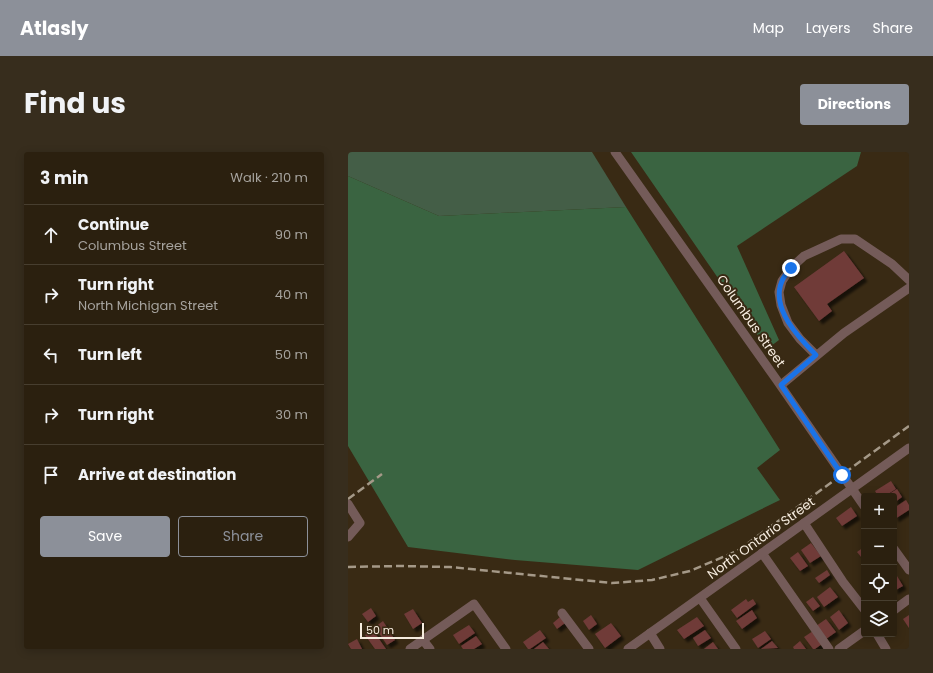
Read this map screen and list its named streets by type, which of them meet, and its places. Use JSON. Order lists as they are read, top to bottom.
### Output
{
  "streets": {
    "street": ["Columbus Street", "North Ontario Street"]
  },
  "crossings": [
    ["Columbus Street", "North Ontario Street"]
  ],
  "scale_bar": "50 m",
  "page": {
    "header": "Atlasly",
    "nav": ["Map", "Layers", "Share"],
    "title": "Find us",
    "buttons": [
      "Directions",
      ["Save", "Share"]
    ],
    "heading": ["3 min", "Walk · 210 m"],
    "list": [
      ["Continue", "Columbus Street", "90 m"],
      ["Turn right", "North Michigan Street", "40 m"],
      ["Turn left", "50 m"],
      ["Turn right", "30 m"],
      "Arrive at destination"
    ],
    "map_buttons": ["+", "−"],
    "scale": "50 m"
  }
}
